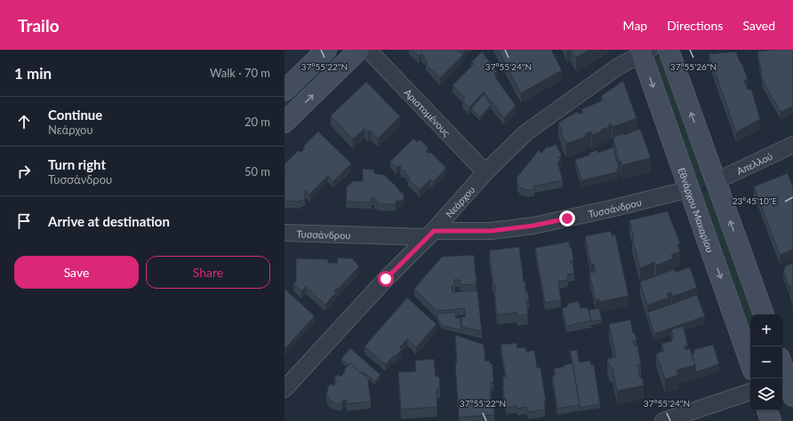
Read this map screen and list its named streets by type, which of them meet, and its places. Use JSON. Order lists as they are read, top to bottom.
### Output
{
  "streets": {
    "street": [
      "Αριστομένους",
      "Απελλού",
      "Νεάρχου",
      "Τυσσάνδρου",
      "Εθνάρχου Μακαρίου"
    ]
  },
  "crossings": [
    ["Αριστομένους", "Νεάρχου"],
    ["Νεάρχου", "Τυσσάνδρου"],
    ["Νεάρχου", "Εθνάρχου Μακαρίου"],
    ["Τυσσάνδρου", "Εθνάρχου Μακαρίου"]
  ],
  "page": {
    "header": "Trailo",
    "nav": ["Map", "Directions", "Saved"],
    "heading": ["1 min", "Walk · 70 m"],
    "list": [
      ["Continue", "Νεάρχου", "20 m"],
      ["Turn right", "Τυσσάνδρου", "50 m"],
      "Arrive at destination"
    ],
    "buttons": ["Save", "Share"],
    "map_buttons": ["+", "−"]
  },
  "coordinates": [
    "37°55'24\"N",
    "37°55'22\"N",
    "37°55'26\"N",
    "23°45'10\"E"
  ]
}
